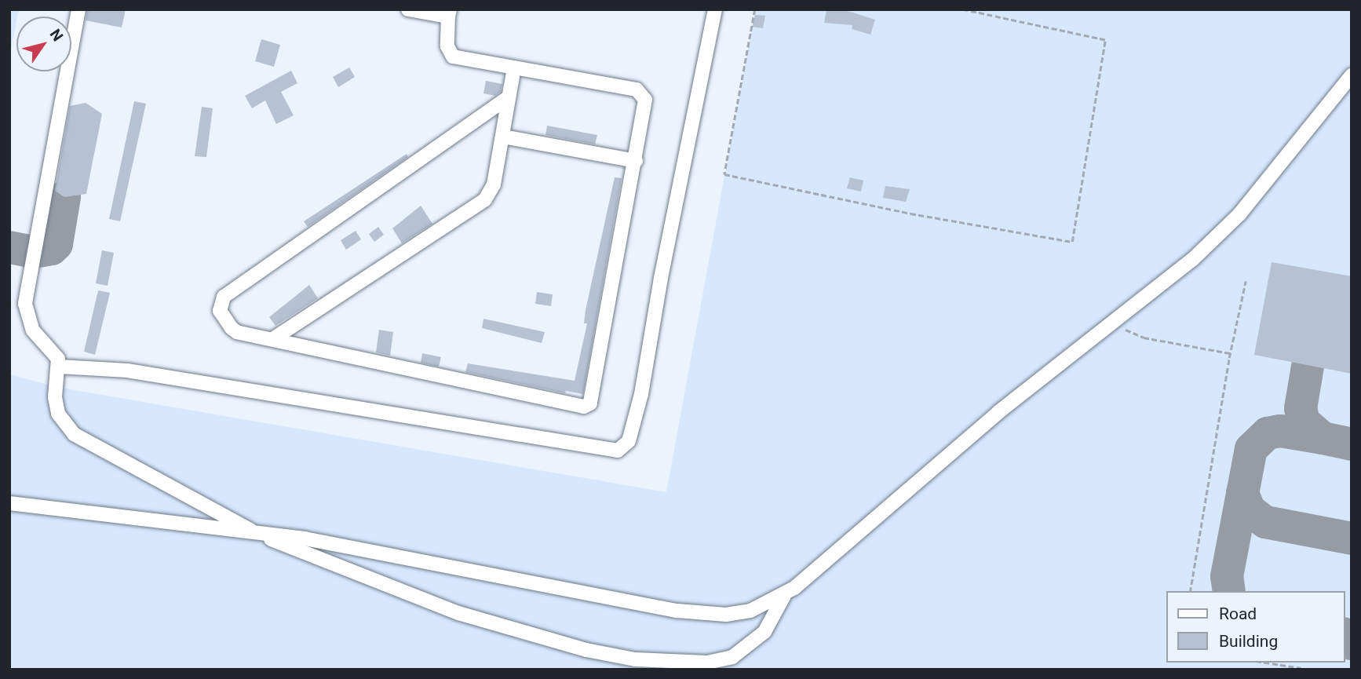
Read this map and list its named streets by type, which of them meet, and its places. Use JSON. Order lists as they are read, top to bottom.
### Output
{
  "legend": ["Road", "Building"],
  "north": "top right"
}
